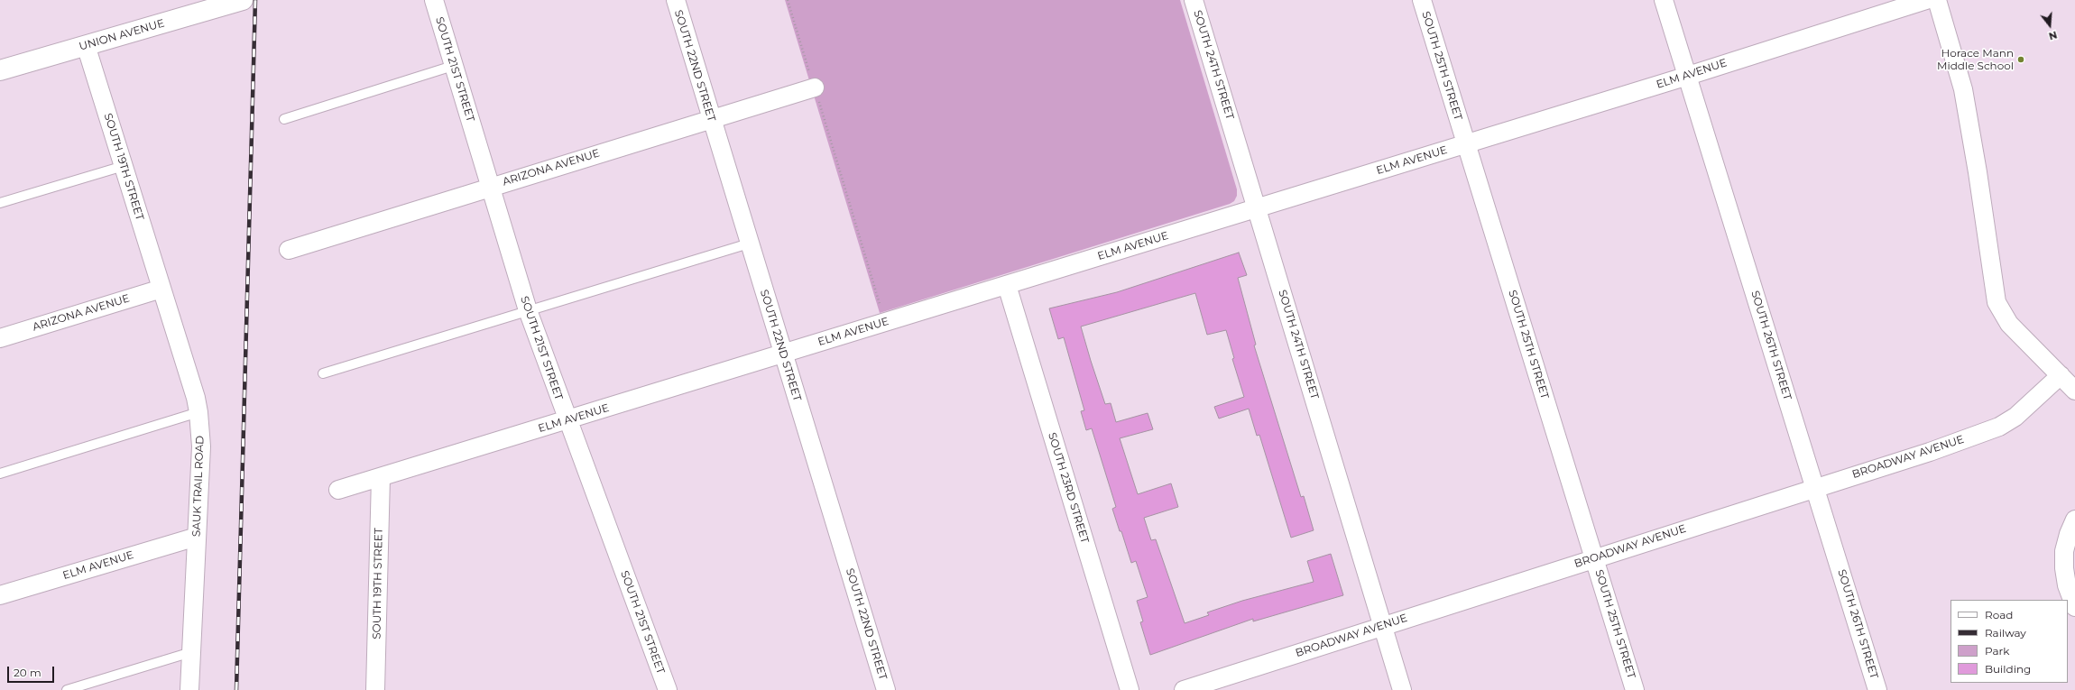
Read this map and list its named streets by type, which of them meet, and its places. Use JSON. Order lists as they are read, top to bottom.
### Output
{
  "streets": {
    "street": [
      "UNION AVENUE",
      "SOUTH 24TH STREET",
      "SOUTH 22ND STREET",
      "SOUTH 25TH STREET",
      "SOUTH 21ST STREET",
      "ELM AVENUE",
      "SOUTH 19TH STREET",
      "ARIZONA AVENUE",
      "SOUTH 26TH STREET",
      "BROADWAY AVENUE",
      "SAUK TRAIL ROAD",
      "SOUTH 23RD STREET"
    ]
  },
  "crossings": [
    ["UNION AVENUE", "SOUTH 19TH STREET"],
    ["SOUTH 24TH STREET", "ELM AVENUE"],
    ["SOUTH 24TH STREET", "BROADWAY AVENUE"],
    ["SOUTH 22ND STREET", "ELM AVENUE"],
    ["SOUTH 22ND STREET", "ARIZONA AVENUE"],
    ["SOUTH 25TH STREET", "ELM AVENUE"],
    ["SOUTH 25TH STREET", "BROADWAY AVENUE"],
    ["SOUTH 21ST STREET", "ELM AVENUE"],
    ["SOUTH 21ST STREET", "ARIZONA AVENUE"],
    ["ELM AVENUE", "SOUTH 19TH STREET"],
    ["ELM AVENUE", "SOUTH 26TH STREET"],
    ["ELM AVENUE", "SAUK TRAIL ROAD"],
    ["ELM AVENUE", "SOUTH 23RD STREET"],
    ["SOUTH 19TH STREET", "ARIZONA AVENUE"],
    ["SOUTH 19TH STREET", "SAUK TRAIL ROAD"],
    ["ARIZONA AVENUE", "SAUK TRAIL ROAD"],
    ["SOUTH 26TH STREET", "BROADWAY AVENUE"]
  ],
  "places": ["Horace Mann Middle School"],
  "legend": [
    "Road",
    "Railway",
    "Park",
    "Building"
  ],
  "scale_bar": "20 m",
  "north": "bottom"
}
